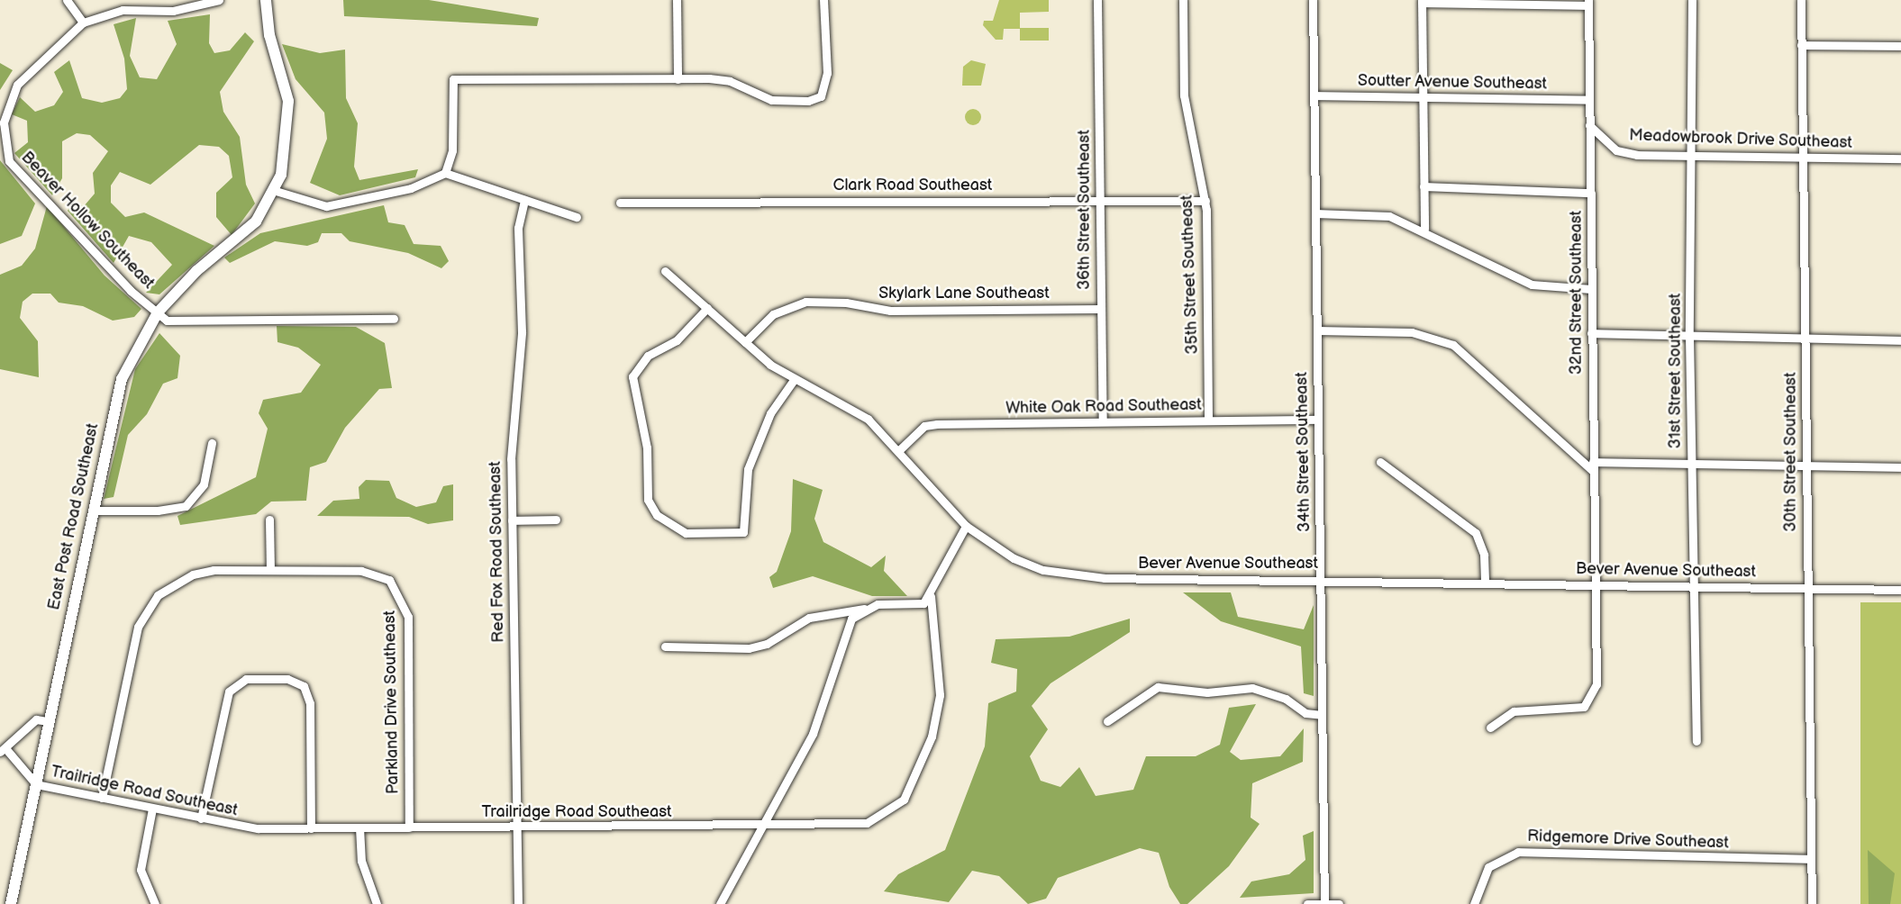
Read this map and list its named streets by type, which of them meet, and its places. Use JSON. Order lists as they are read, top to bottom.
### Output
{
  "streets": {
    "main road": ["East Post Road Southeast"],
    "street": [
      "Soutter Avenue Southeast",
      "Meadowbrook Drive Southeast",
      "Clark Road Southeast",
      "36th Street Southeast",
      "Beaver Hollow Southeast",
      "35th Street Southeast",
      "32nd Street Southeast",
      "Skylark Lane Southeast",
      "31st Street Southeast",
      "White Oak Road Southeast",
      "34th Street Southeast",
      "30th Street Southeast",
      "Red Fox Road Southeast",
      "Bever Avenue Southeast",
      "Parkland Drive Southeast",
      "Trailridge Road Southeast",
      "Ridgemore Drive Southeast"
    ]
  },
  "crossings": [
    ["Soutter Avenue Southeast", "32nd Street Southeast"],
    ["Soutter Avenue Southeast", "34th Street Southeast"],
    ["Meadowbrook Drive Southeast", "32nd Street Southeast"],
    ["Meadowbrook Drive Southeast", "31st Street Southeast"],
    ["Meadowbrook Drive Southeast", "30th Street Southeast"],
    ["Clark Road Southeast", "36th Street Southeast"],
    ["Clark Road Southeast", "35th Street Southeast"],
    ["36th Street Southeast", "Skylark Lane Southeast"],
    ["36th Street Southeast", "White Oak Road Southeast"],
    ["Beaver Hollow Southeast", "East Post Road Southeast"],
    ["35th Street Southeast", "White Oak Road Southeast"],
    ["32nd Street Southeast", "Bever Avenue Southeast"],
    ["Skylark Lane Southeast", "Bever Avenue Southeast"],
    ["31st Street Southeast", "Bever Avenue Southeast"],
    ["White Oak Road Southeast", "34th Street Southeast"],
    ["White Oak Road Southeast", "Bever Avenue Southeast"],
    ["34th Street Southeast", "Bever Avenue Southeast"],
    ["30th Street Southeast", "Bever Avenue Southeast"],
    ["30th Street Southeast", "Ridgemore Drive Southeast"],
    ["East Post Road Southeast", "Trailridge Road Southeast"],
    ["Red Fox Road Southeast", "Trailridge Road Southeast"],
    ["Parkland Drive Southeast", "Trailridge Road Southeast"]
  ]
}
